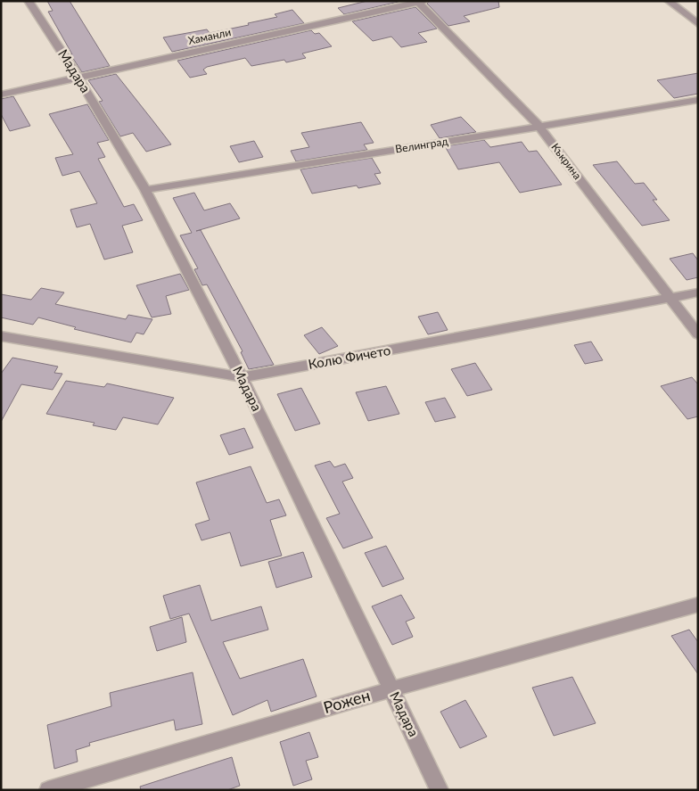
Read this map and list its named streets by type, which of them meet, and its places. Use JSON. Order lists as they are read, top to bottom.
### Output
{
  "streets": {
    "street": [
      "Хаманли",
      "Мадара",
      "Велинград",
      "Къкрина",
      "Колю Фичето",
      "Рожен"
    ]
  },
  "crossings": [
    ["Хаманли", "Мадара"],
    ["Хаманли", "Къкрина"],
    ["Мадара", "Велинград"],
    ["Мадара", "Колю Фичето"],
    ["Мадара", "Рожен"],
    ["Велинград", "Къкрина"],
    ["Къкрина", "Колю Фичето"]
  ]
}
